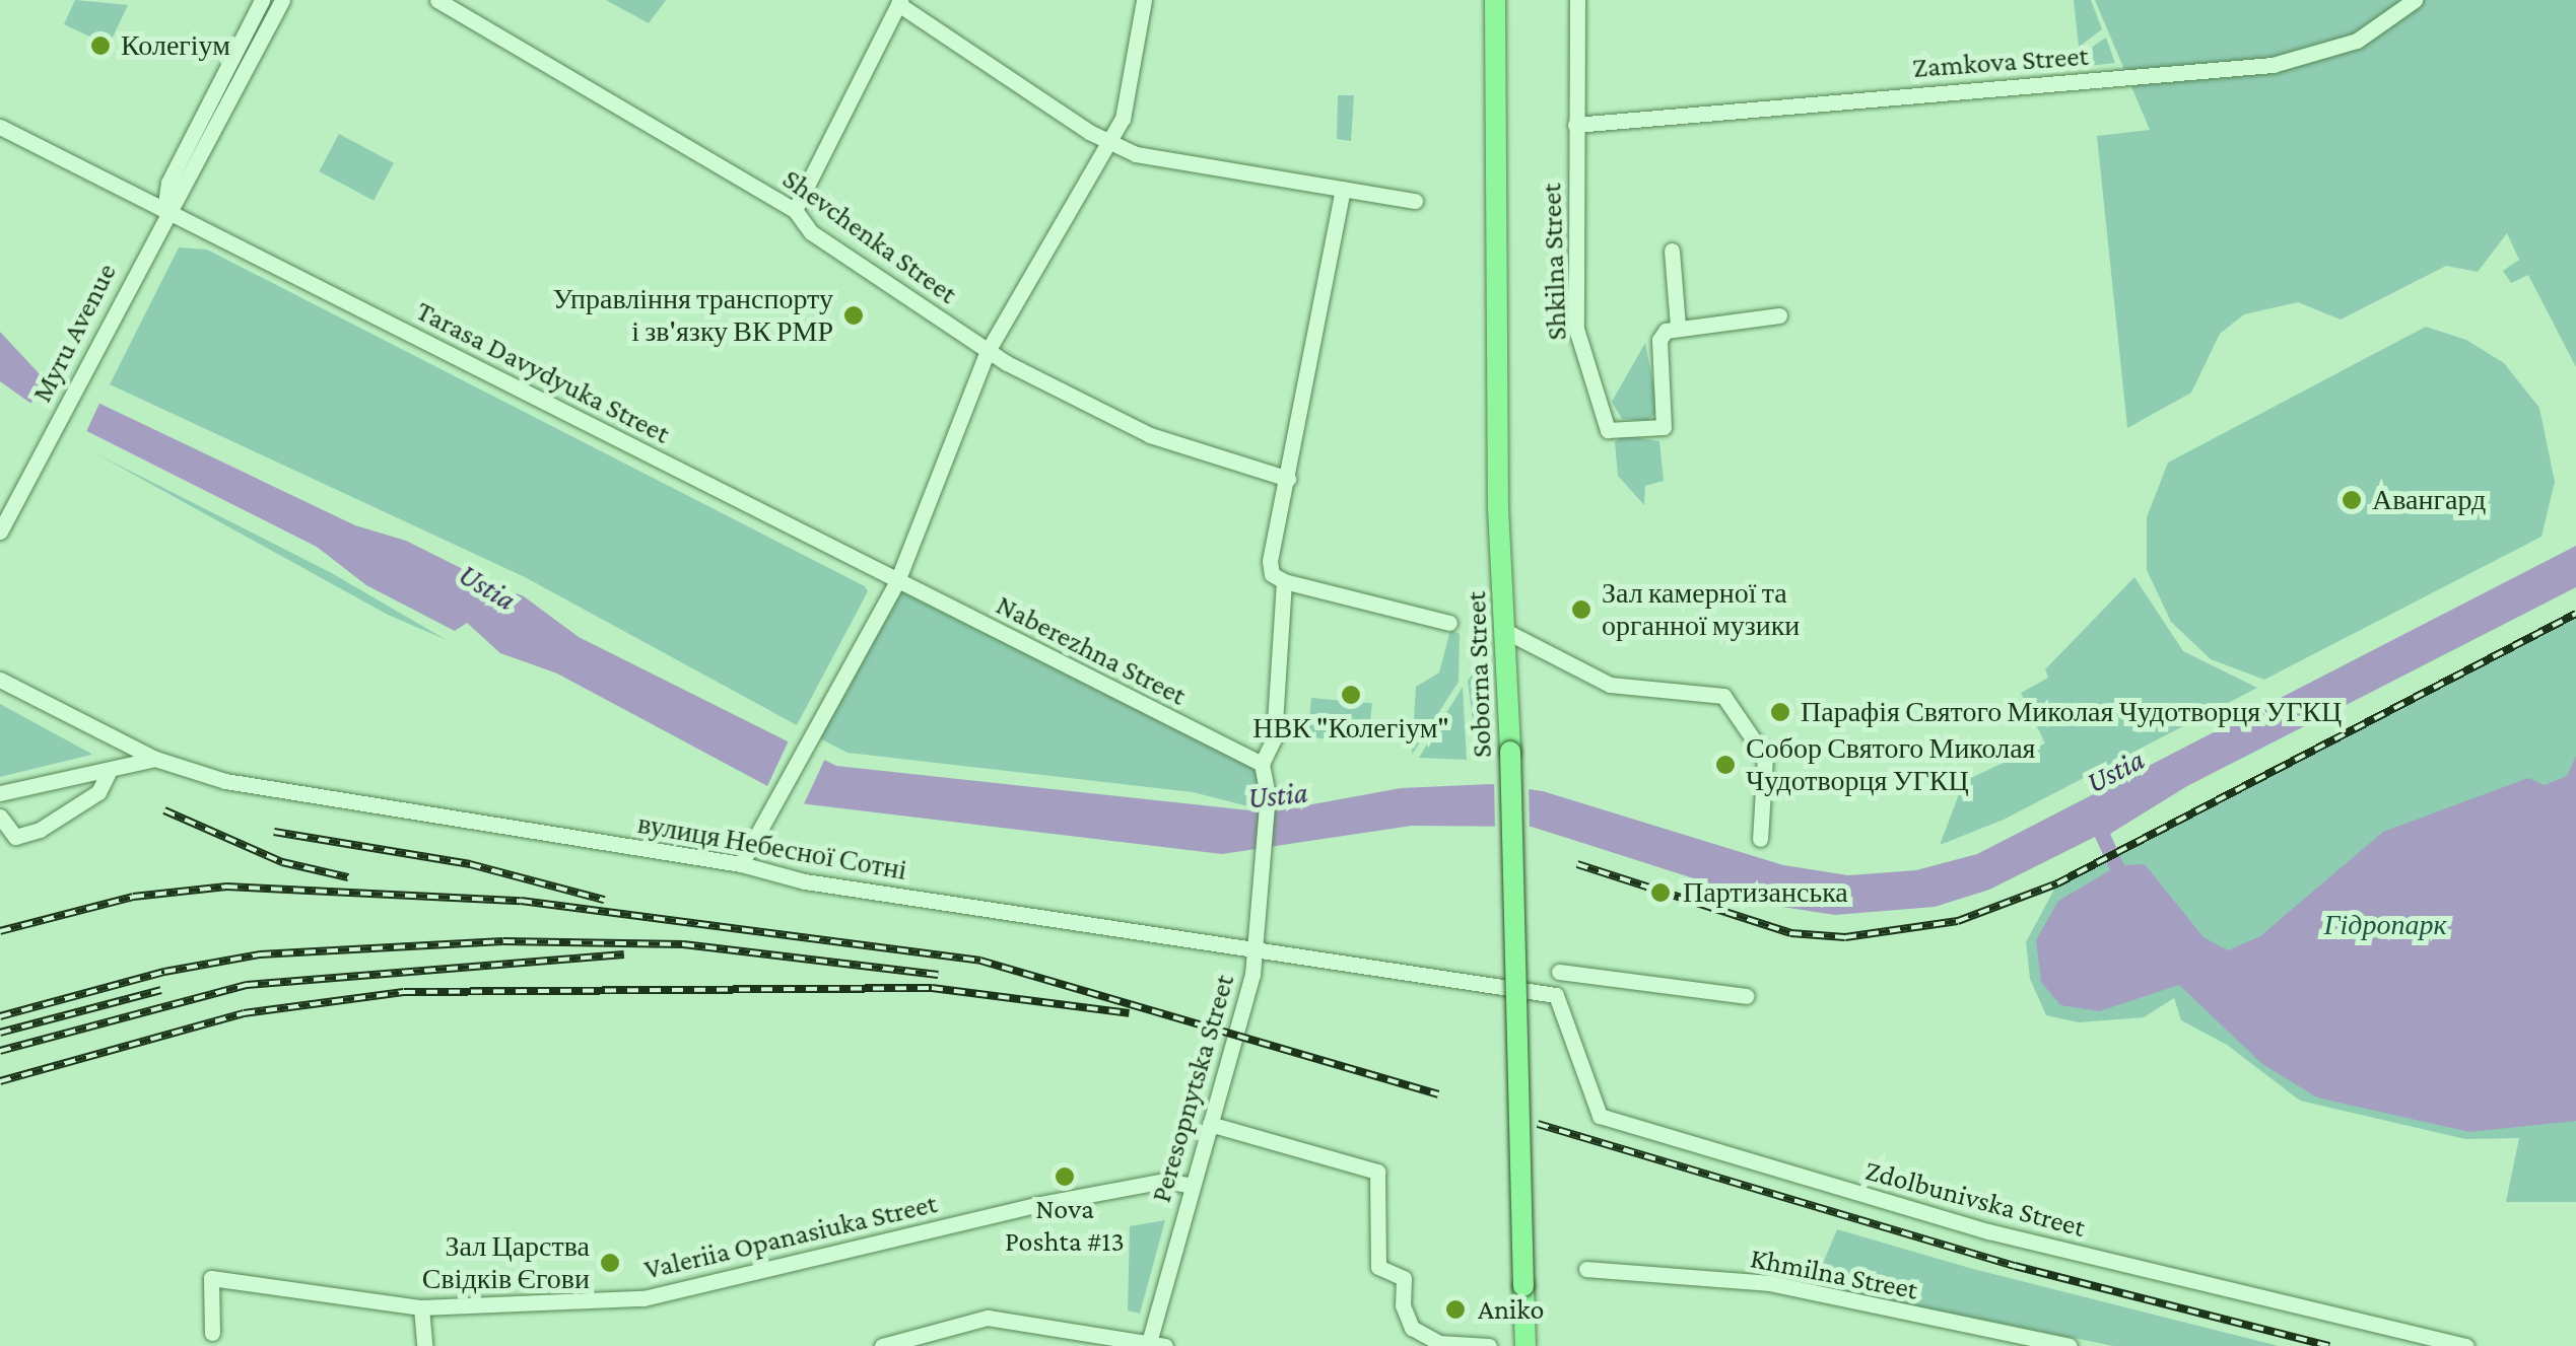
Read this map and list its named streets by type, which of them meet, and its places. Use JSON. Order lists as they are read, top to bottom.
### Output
{
  "streets": {
    "main road": ["Soborna Street"],
    "street": [
      "Zamkova Street",
      "Shevchenka Street",
      "Shkilna Street",
      "Myru Avenue",
      "Tarasa Davydyuka Street",
      "Naberezhna Street",
      "вулиця Небесної Сотні",
      "Peresopnytska Street",
      "Zdolbunivska Street",
      "Valeriia Opanasiuka Street",
      "Khmilna Street"
    ]
  },
  "crossings": [
    ["Zamkova Street", "Shkilna Street"],
    ["Myru Avenue", "Tarasa Davydyuka Street"],
    ["Tarasa Davydyuka Street", "Naberezhna Street"],
    ["Naberezhna Street", "Peresopnytska Street"],
    ["вулиця Небесної Сотні", "Peresopnytska Street"],
    ["вулиця Небесної Сотні", "Zdolbunivska Street"],
    ["Peresopnytska Street", "Valeriia Opanasiuka Street"]
  ],
  "water": ["Ustia"],
  "parks": ["Гідропарк"],
  "places": [
    "Колегіум",
    "Управління транспорту і зв'язку ВК РМР",
    "Авангард",
    "Зал камерної та органної музики",
    "НВК \"Колегіум\"",
    "Парафія Святого Миколая Чудотворця УГКЦ",
    "Собор Святого Миколая Чудотворця УГКЦ",
    "Партизанська",
    "Nova Poshta #13",
    "Зал Царства Свідків Єгови",
    "Aniko"
  ]
}
